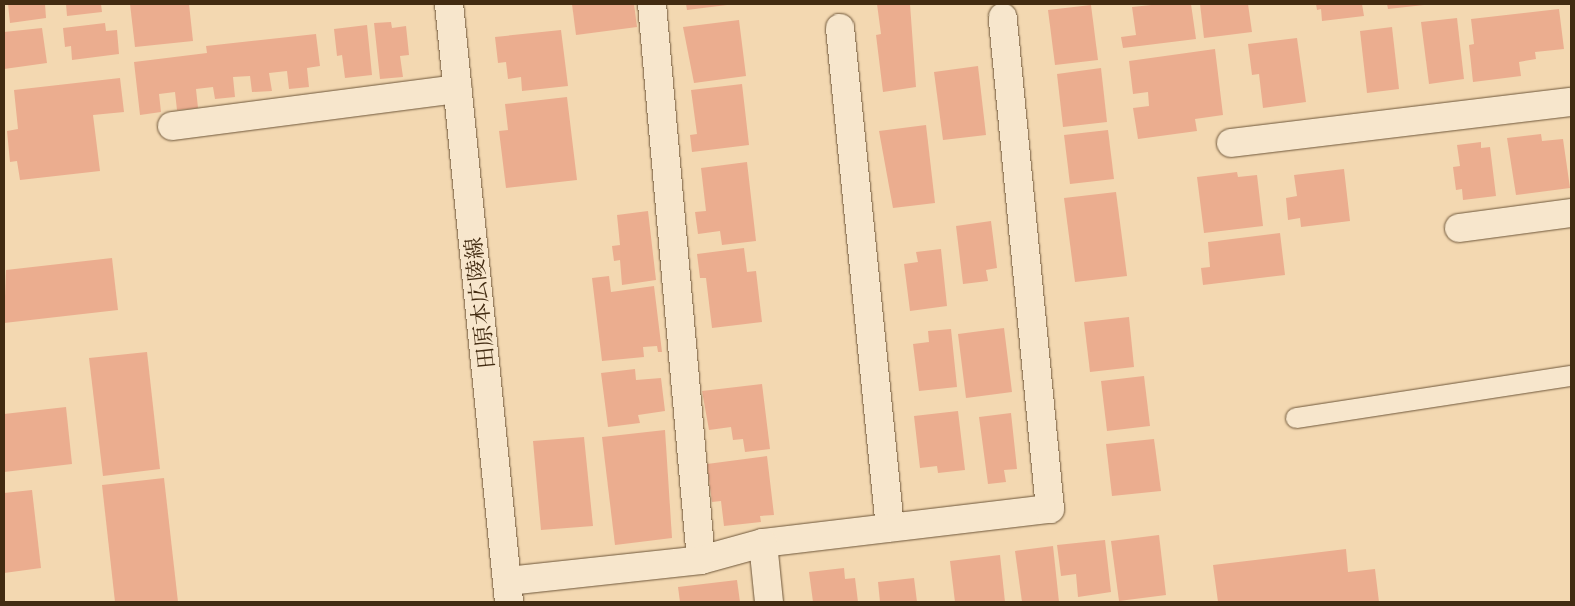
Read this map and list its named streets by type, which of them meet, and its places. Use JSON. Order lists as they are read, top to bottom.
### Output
{
  "streets": {
    "street": ["田原本広陵線"]
  }
}
